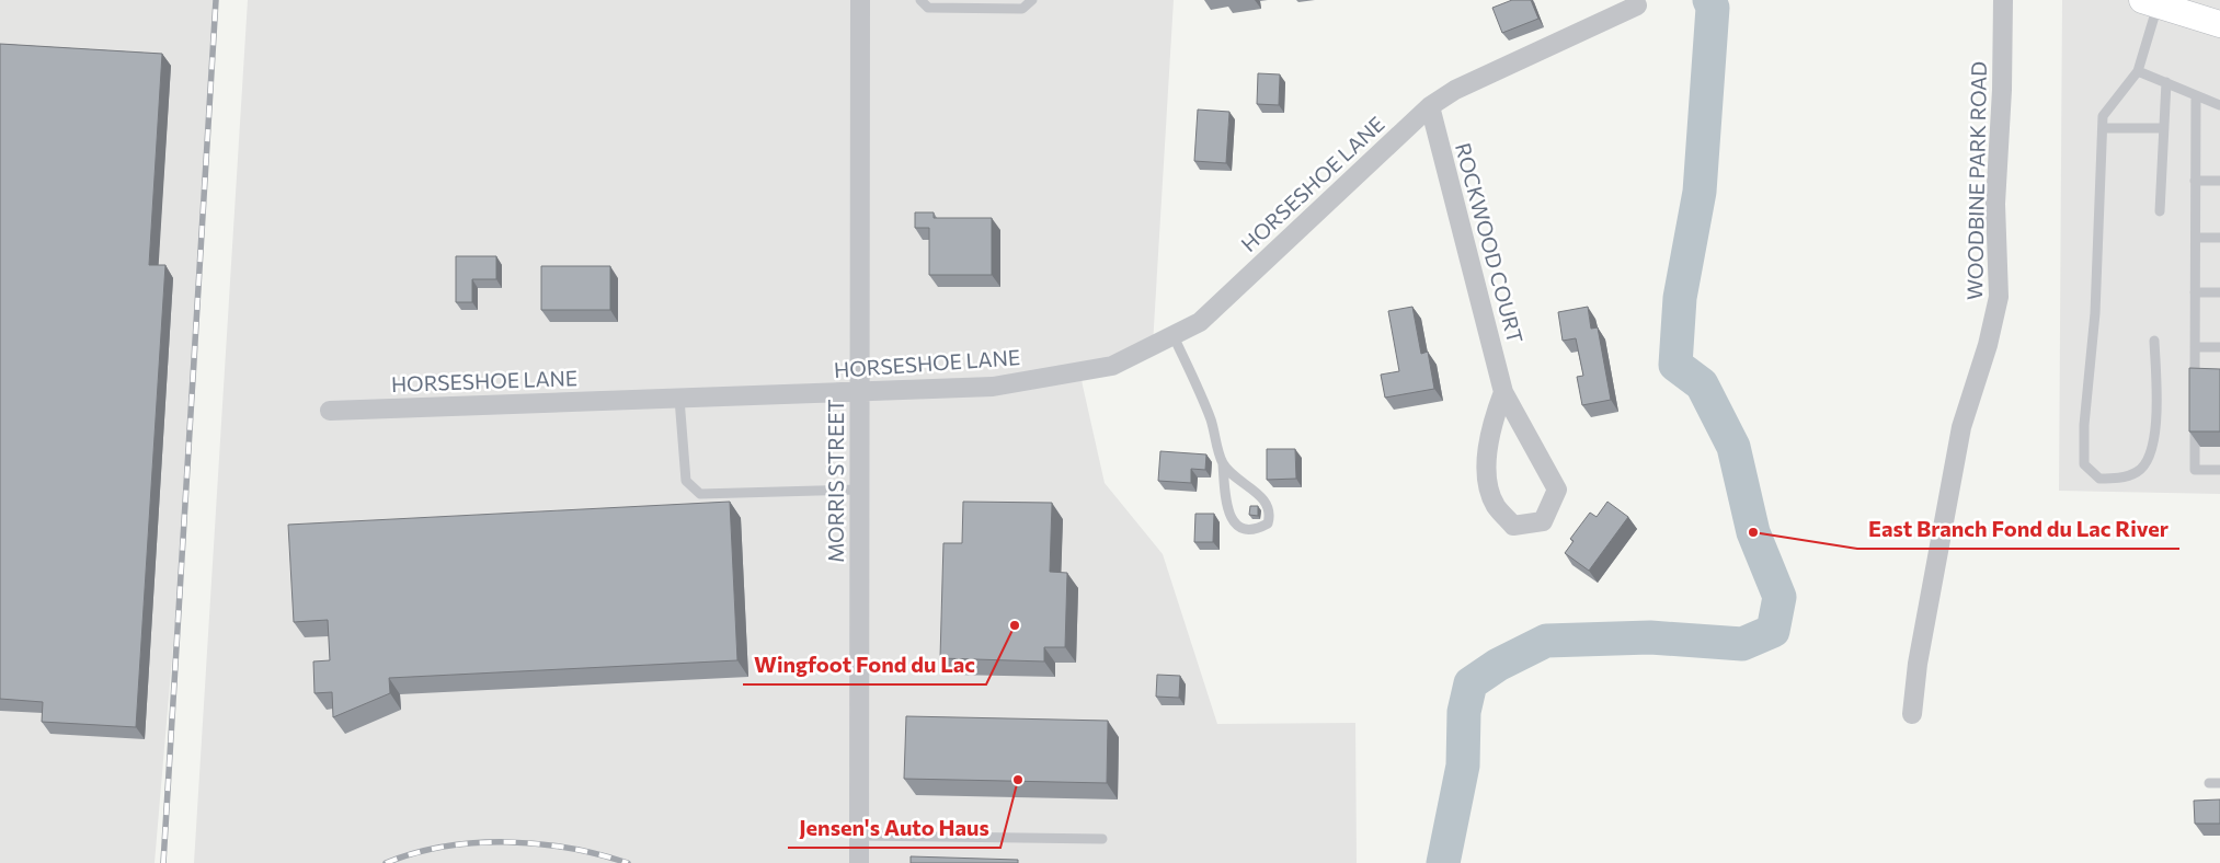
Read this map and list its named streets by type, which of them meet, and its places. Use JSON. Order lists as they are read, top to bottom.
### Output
{
  "streets": {
    "street": [
      "WOODBINE PARK ROAD",
      "HORSESHOE LANE",
      "ROCKWOOD COURT",
      "MORRIS STREET"
    ]
  },
  "crossings": [
    ["HORSESHOE LANE", "ROCKWOOD COURT"],
    ["HORSESHOE LANE", "MORRIS STREET"]
  ],
  "places": ["East Branch Fond du Lac River", "Wingfoot Fond du Lac", "Jensen's Auto Haus"]
}
